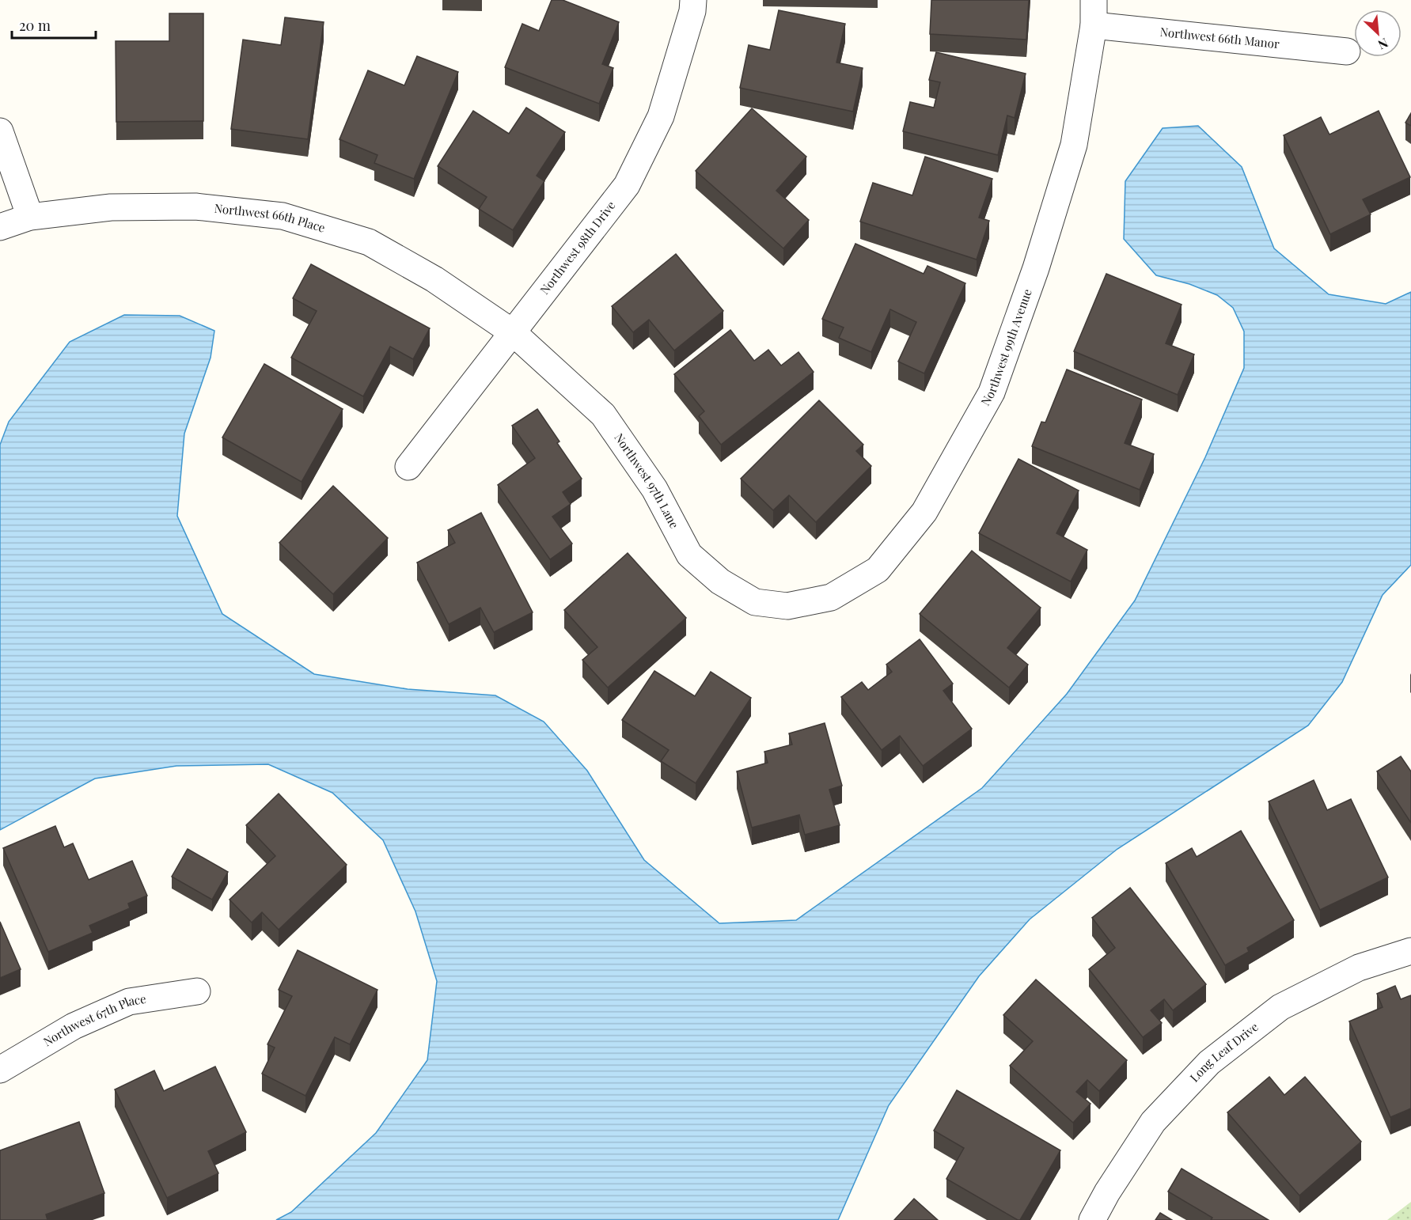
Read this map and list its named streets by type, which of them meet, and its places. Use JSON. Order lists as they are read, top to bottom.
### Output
{
  "streets": {
    "street": [
      "Northwest 66th Manor",
      "Northwest 66th Place",
      "Northwest 98th Drive",
      "Northwest 99th Avenue",
      "Northwest 97th Lane",
      "Northwest 67th Place",
      "Long Leaf Drive"
    ]
  },
  "crossings": [
    ["Northwest 66th Manor", "Northwest 99th Avenue"],
    ["Northwest 66th Place", "Northwest 98th Drive"],
    ["Northwest 66th Place", "Northwest 97th Lane"],
    ["Northwest 98th Drive", "Northwest 97th Lane"],
    ["Northwest 99th Avenue", "Northwest 97th Lane"]
  ],
  "scale_bar": "20 m",
  "north": "bottom right"
}
